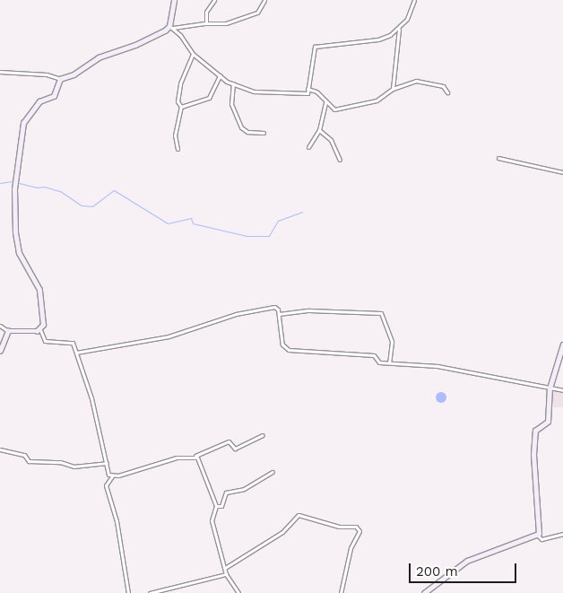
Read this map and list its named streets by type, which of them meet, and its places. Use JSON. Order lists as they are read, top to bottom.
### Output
{
  "scale_bar": "200 m"
}
